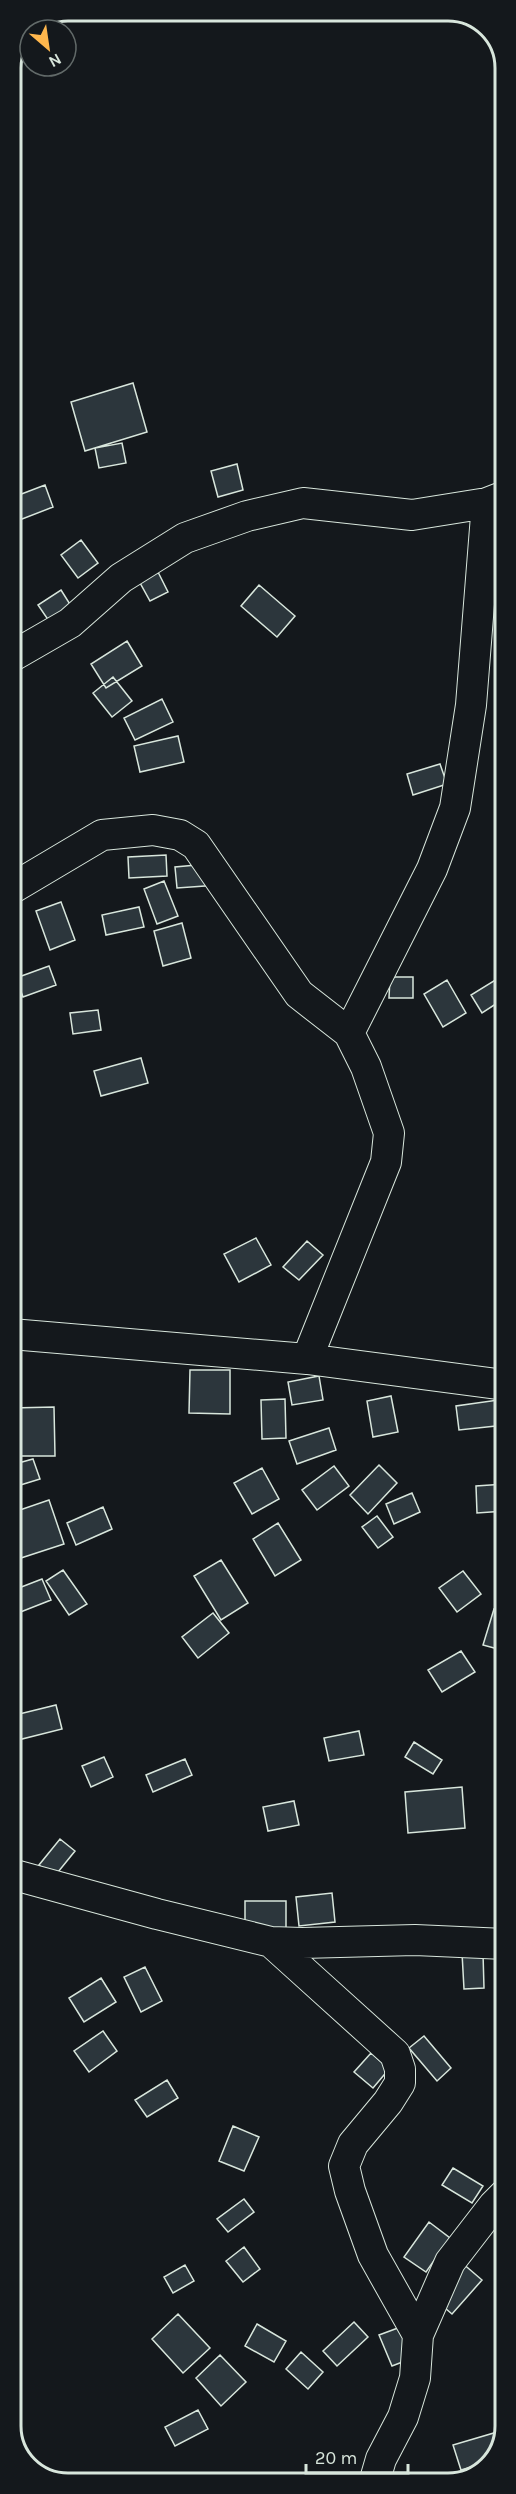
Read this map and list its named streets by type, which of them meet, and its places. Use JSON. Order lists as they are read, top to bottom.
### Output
{
  "scale_bar": "20 m",
  "north": "bottom right"
}
